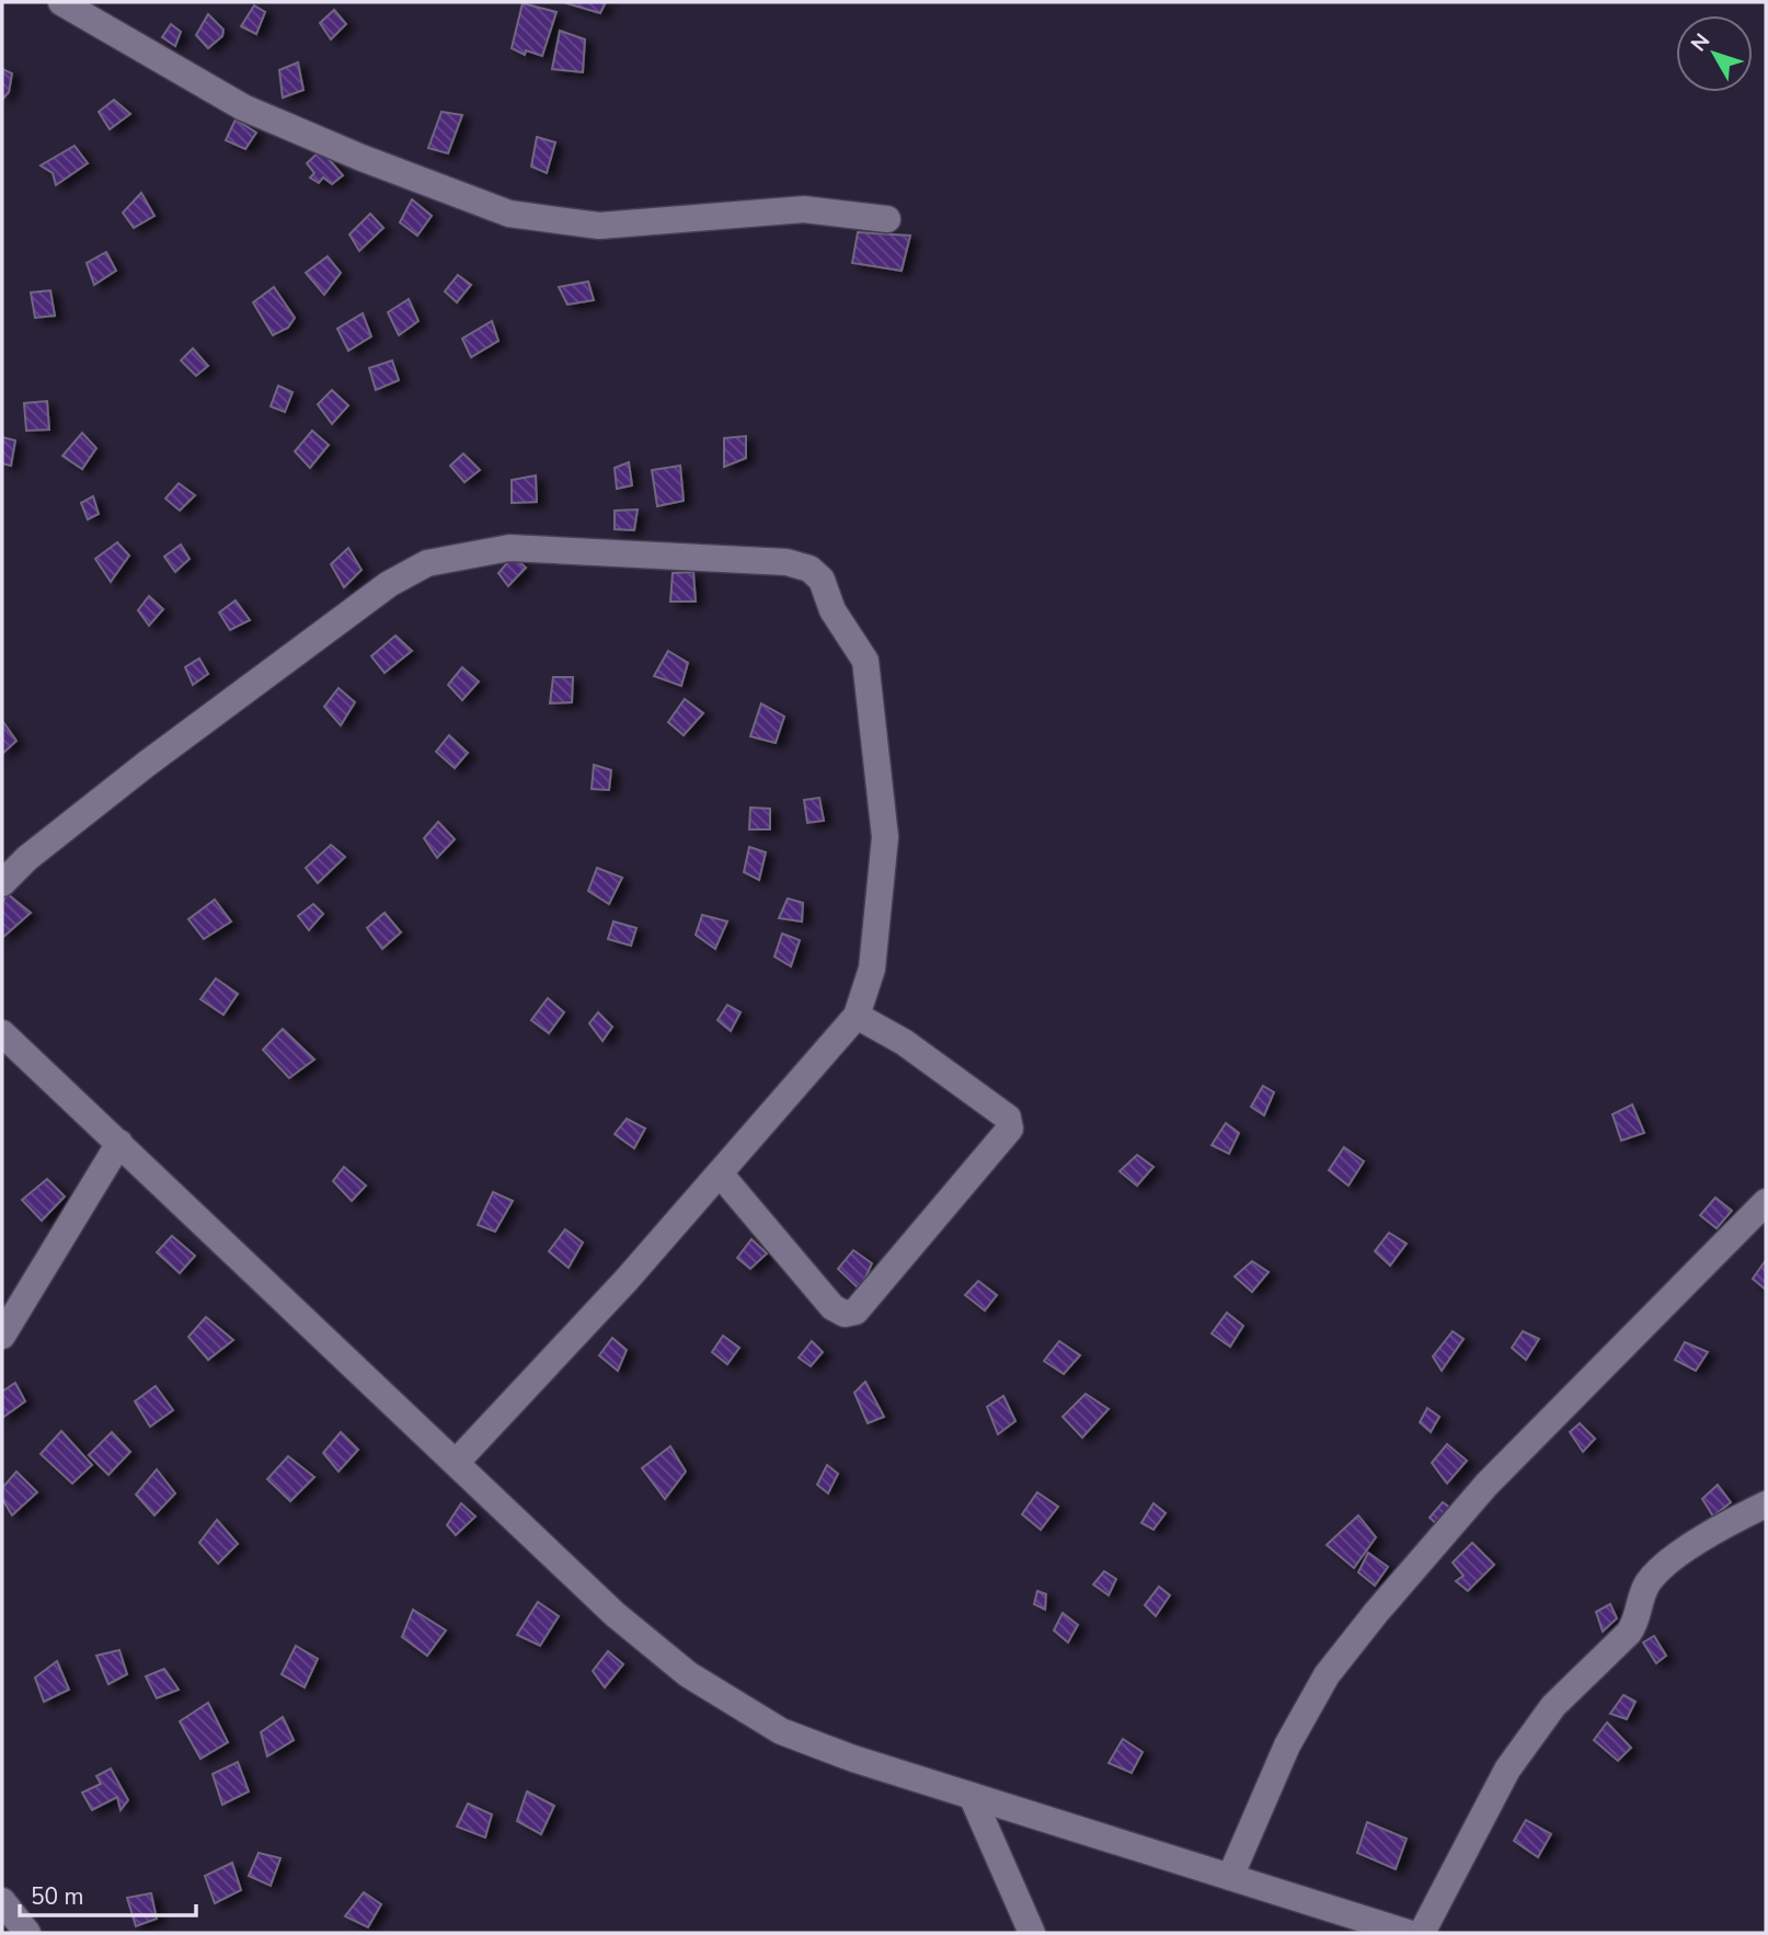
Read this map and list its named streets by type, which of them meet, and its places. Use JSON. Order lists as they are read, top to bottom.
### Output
{
  "scale_bar": "50 m",
  "north": "top left"
}
